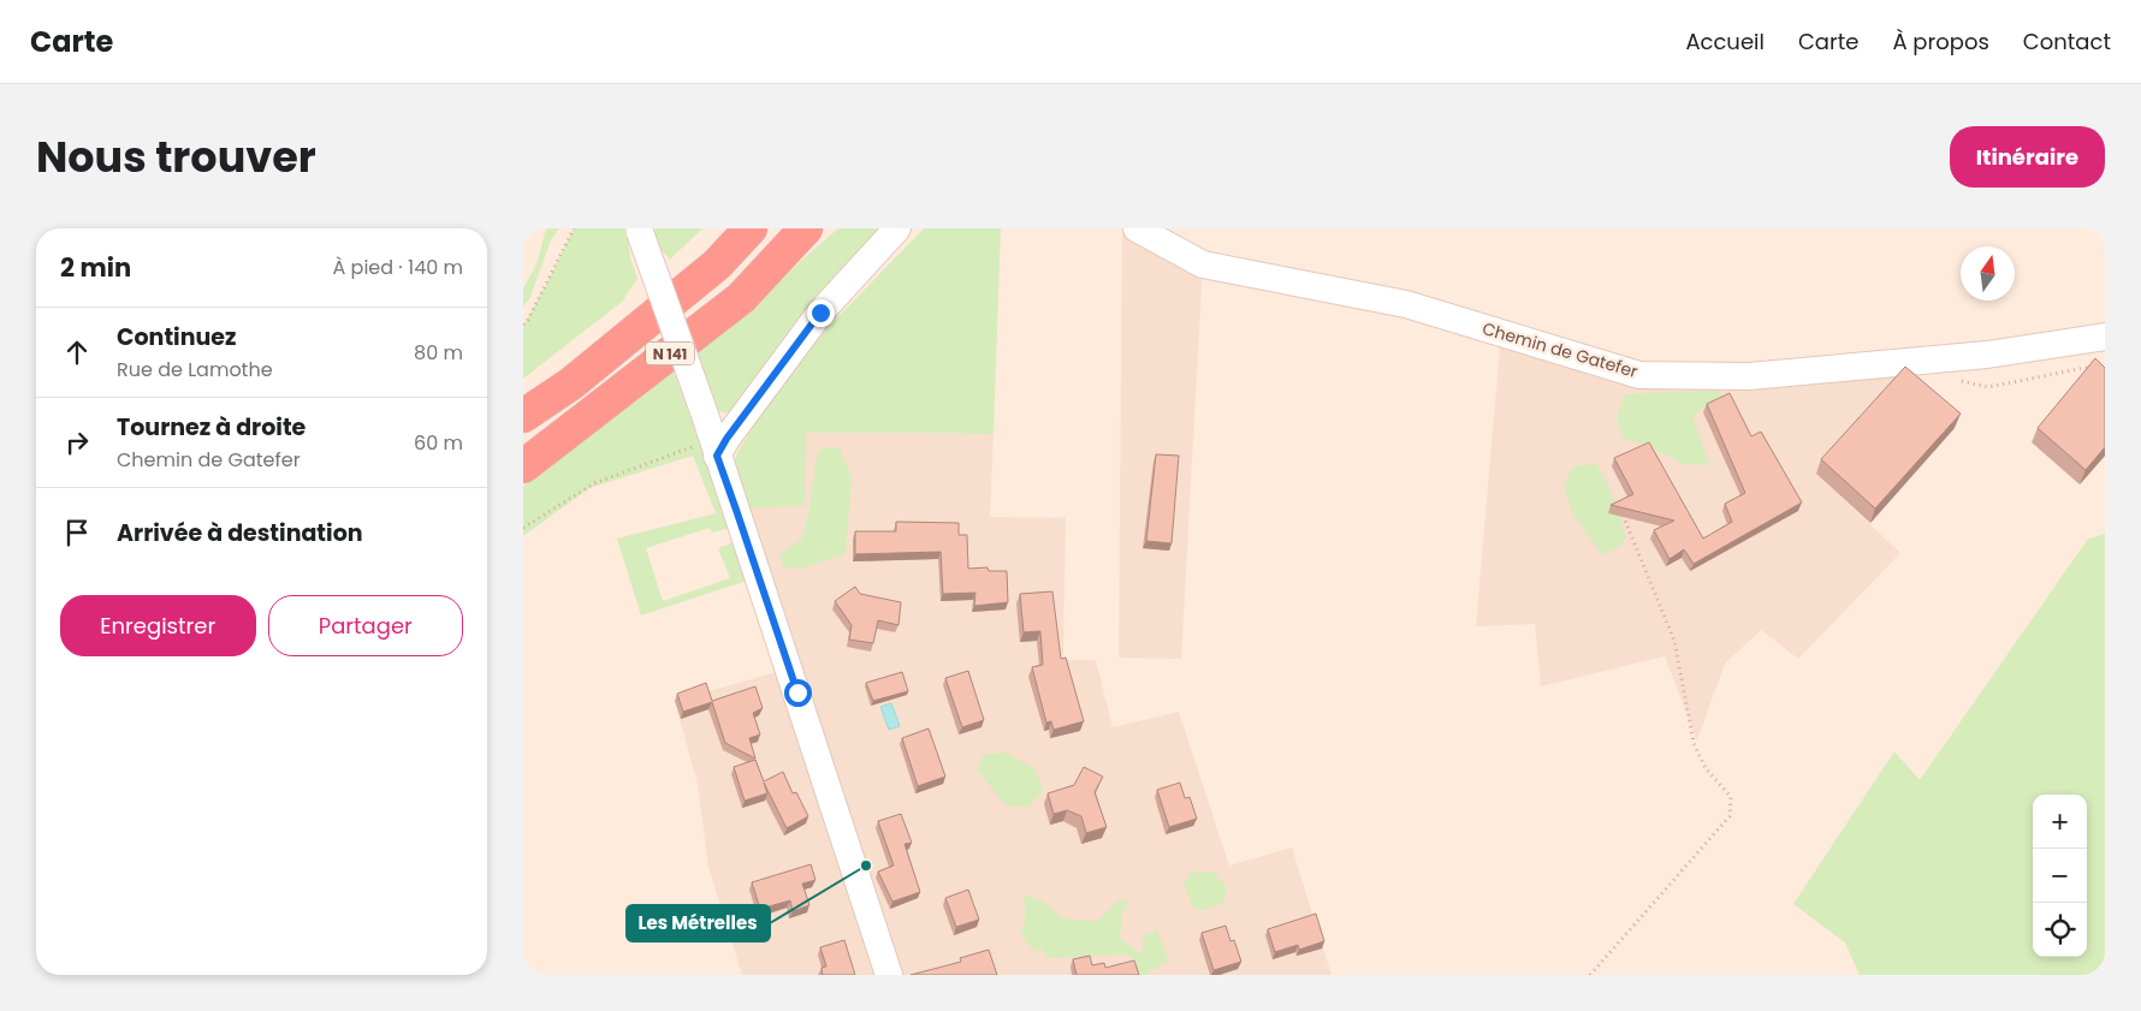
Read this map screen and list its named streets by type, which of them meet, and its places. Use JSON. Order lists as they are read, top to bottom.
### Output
{
  "streets": {
    "highway": ["N 141"],
    "street": ["Chemin de Gatefer"]
  },
  "places": ["Les Métrelles"],
  "north": "top",
  "page": {
    "header": "Carte",
    "nav": [
      "Accueil",
      "Carte",
      "À propos",
      "Contact"
    ],
    "title": "Nous trouver",
    "buttons": [
      "Itinéraire",
      ["Enregistrer", "Partager"]
    ],
    "heading": ["2 min", "À pied · 140 m"],
    "list": [
      ["Continuez", "Rue de Lamothe", "80 m"],
      ["Tournez à droite", "Chemin de Gatefer", "60 m"],
      "Arrivée à destination"
    ],
    "map_buttons": ["+", "−"]
  }
}
